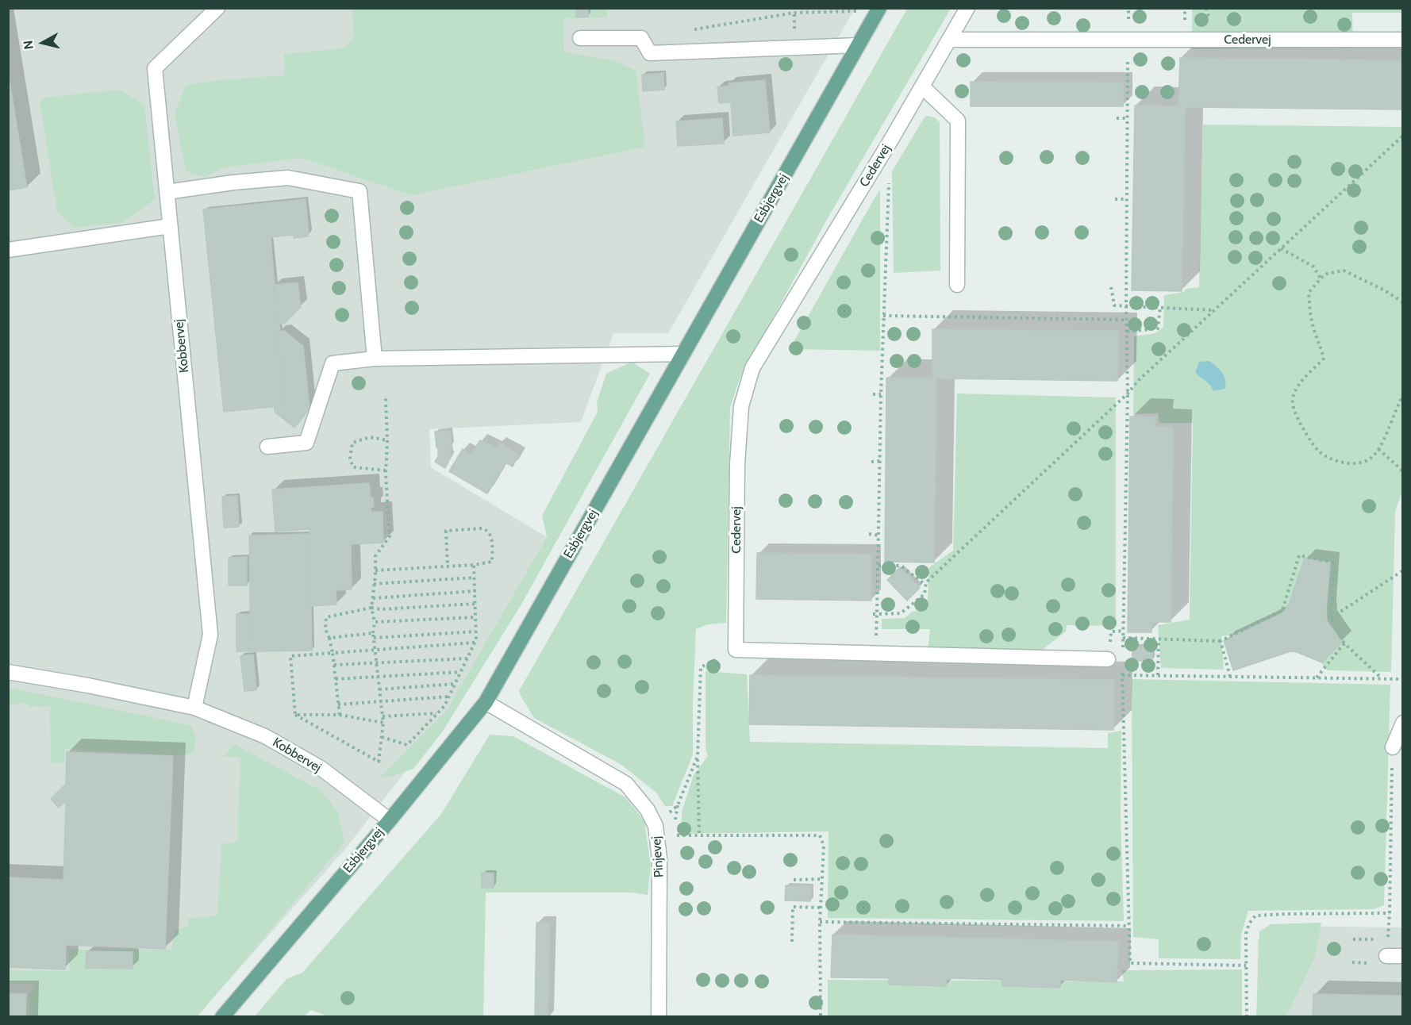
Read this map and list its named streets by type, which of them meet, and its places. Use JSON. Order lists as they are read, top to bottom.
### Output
{
  "streets": {
    "main road": ["Esbjergvej"],
    "street": ["Cedervej", "Kobbervej", "Pinjevej"]
  },
  "crossings": [
    ["Esbjergvej", "Kobbervej"],
    ["Esbjergvej", "Pinjevej"]
  ],
  "north": "left"
}
